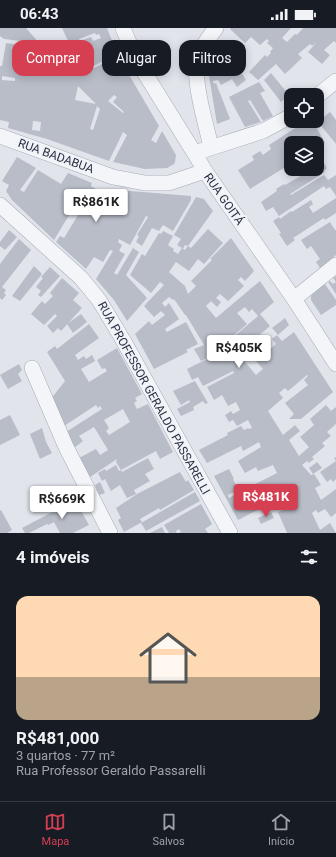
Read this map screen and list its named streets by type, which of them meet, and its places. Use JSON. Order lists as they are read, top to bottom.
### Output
{
  "streets": {
    "street": ["RUA BADABUA", "RUA GOITÁ", "RUA PROFESSOR GERALDO PASSARELLI"]
  },
  "crossings": [
    ["RUA BADABUA", "RUA GOITÁ"]
  ],
  "page": {
    "status": "06:43",
    "chip": ["Comprar", "Alugar", "Filtros"],
    "price": [
      "R$861K",
      "R$405K",
      "R$481K",
      "R$669K"
    ],
    "heading": "4 imóveis",
    "list": [
      {
        "name": "R$481,000",
        "note": "3 quartos · 77 m² · Rua Professor Geraldo Passarelli"
      }
    ],
    "tabs": ["Mapa", "Salvos", "Início"]
  }
}
